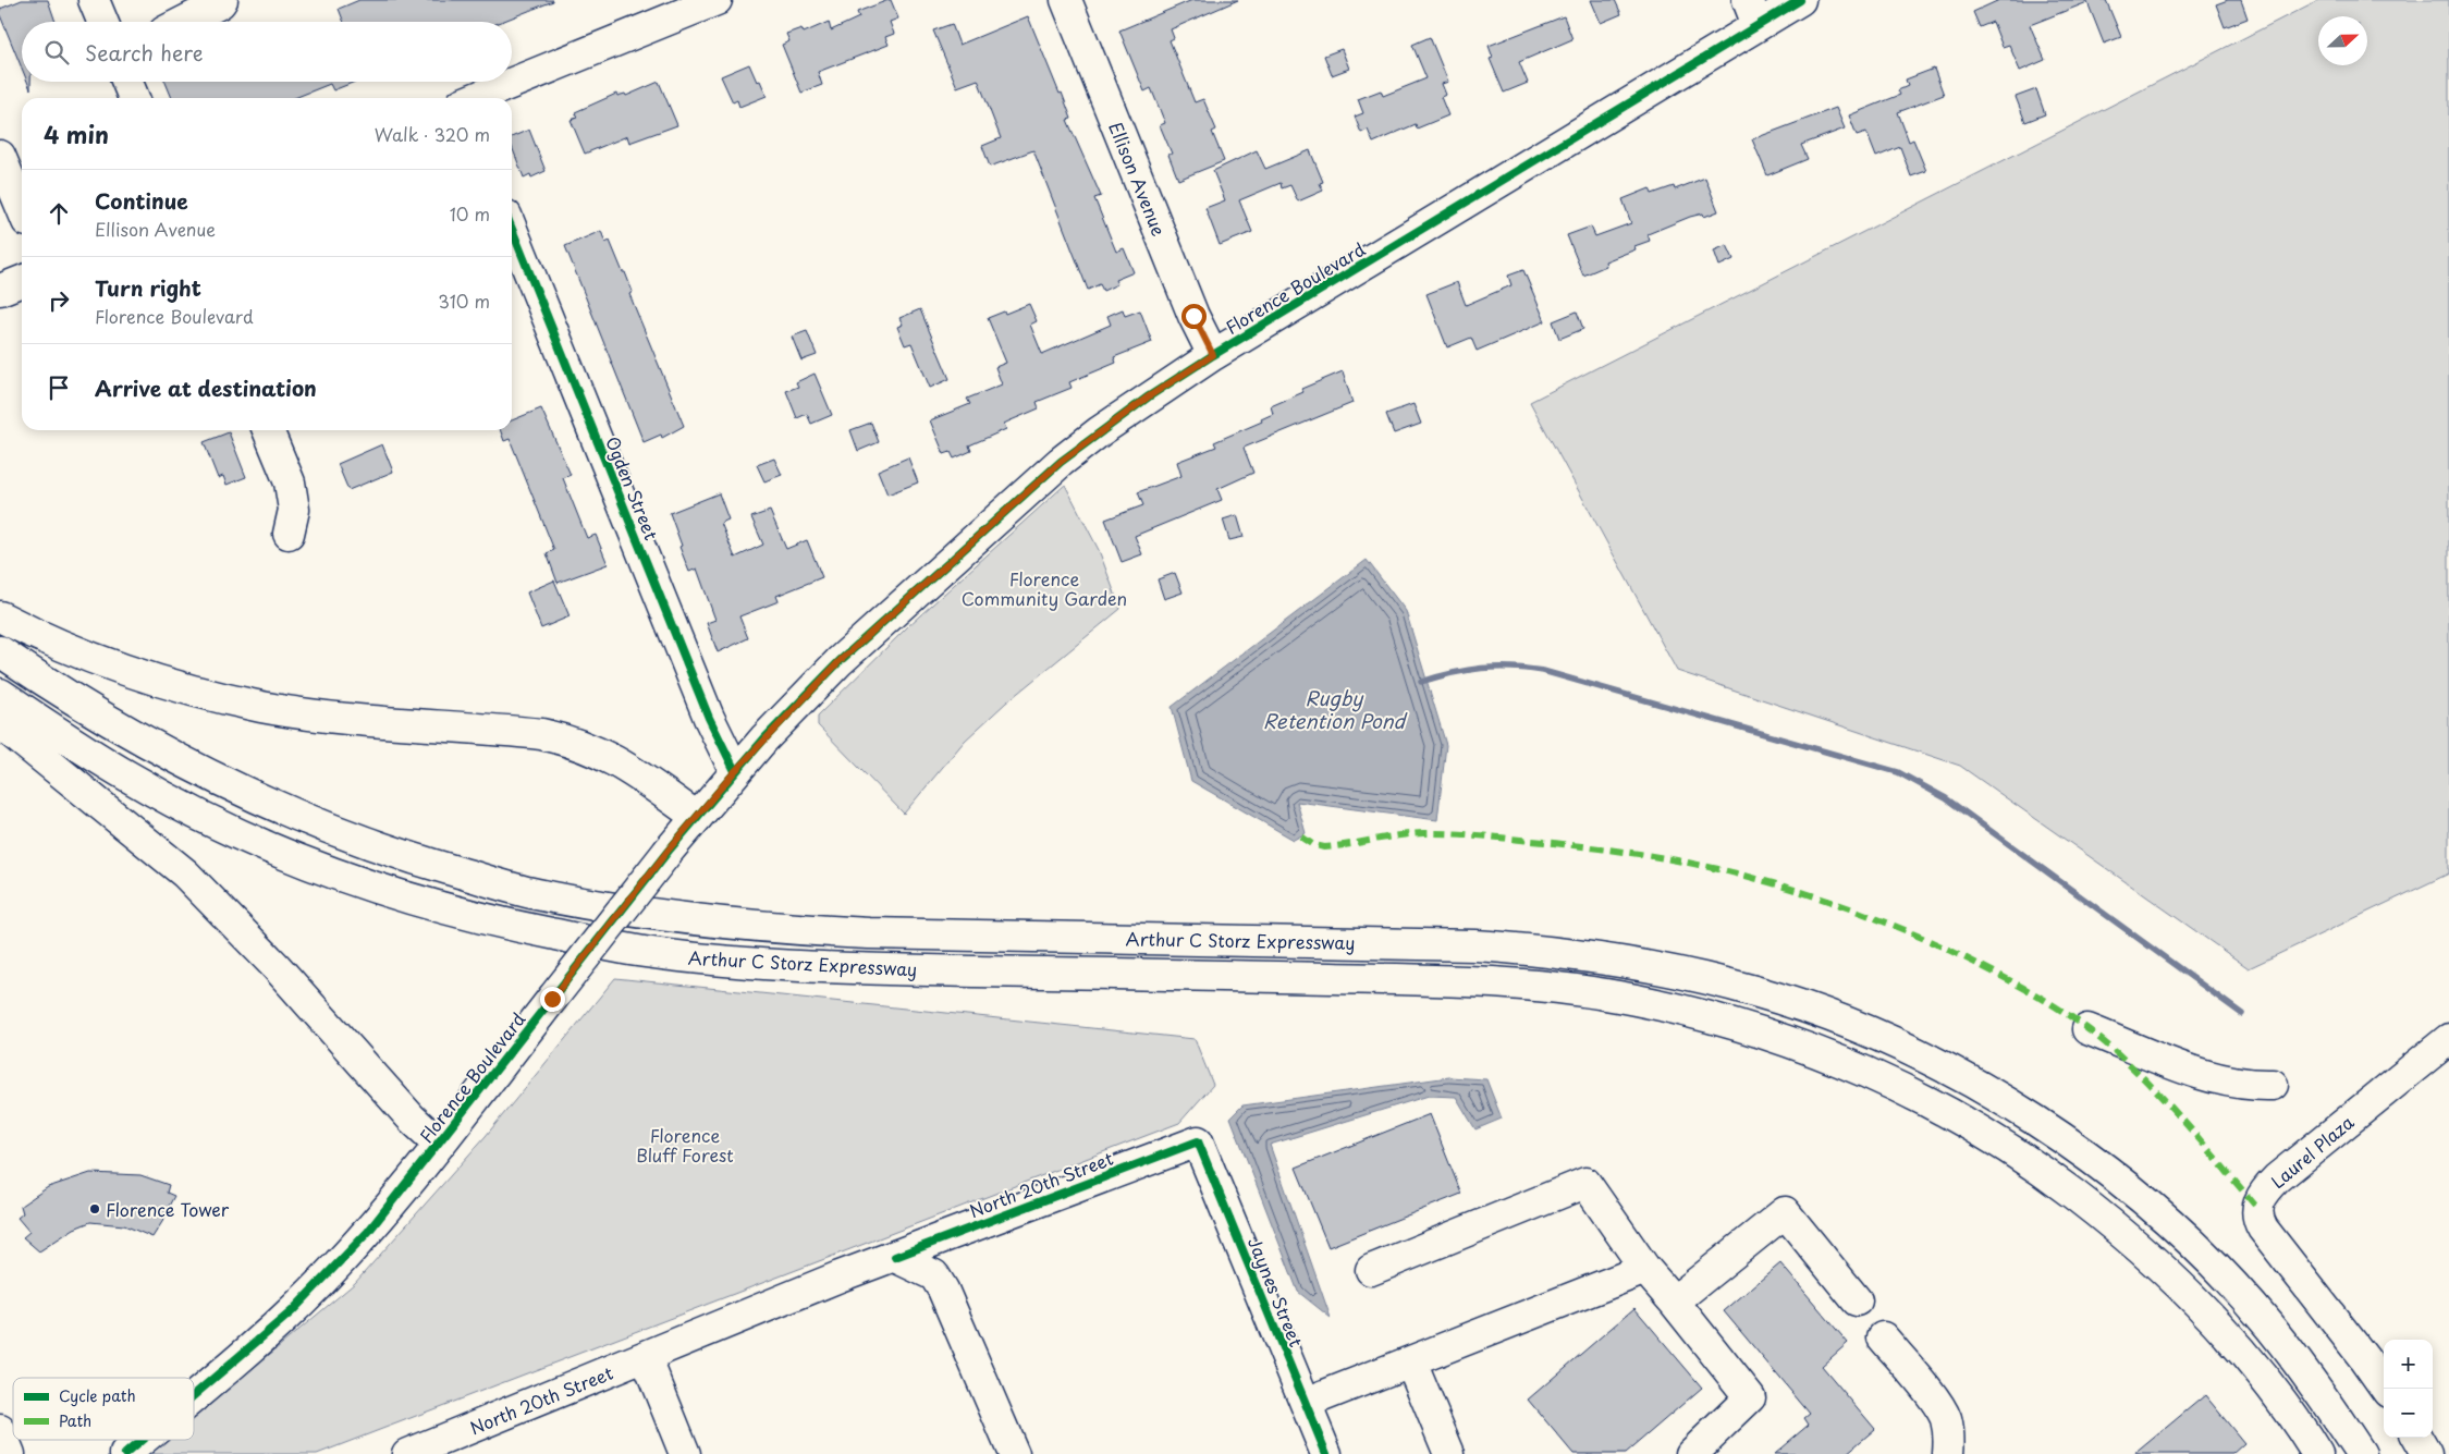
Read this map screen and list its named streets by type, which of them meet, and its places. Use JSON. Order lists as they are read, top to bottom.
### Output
{
  "streets": {
    "main road": [
      "Ellison Avenue",
      "Florence Boulevard",
      "Ogden Street",
      "Arthur C Storz Expressway",
      "Laurel Plaza",
      "North 20th Street",
      "Jaynes Street"
    ]
  },
  "crossings": [
    ["Ellison Avenue", "Florence Boulevard"],
    ["Florence Boulevard", "Ogden Street"],
    ["North 20th Street", "Jaynes Street"]
  ],
  "water": ["Rugby Retention Pond"],
  "parks": ["Florence Community Garden", "Florence Bluff Forest"],
  "places": ["Florence Tower"],
  "legend": ["Cycle path", "Path"],
  "north": "right",
  "page": {
    "search": "Search here",
    "heading": ["4 min", "Walk · 320 m"],
    "list": [
      ["Continue", "Ellison Avenue", "10 m"],
      ["Turn right", "Florence Boulevard", "310 m"],
      "Arrive at destination"
    ],
    "map_buttons": ["+", "−"]
  }
}
